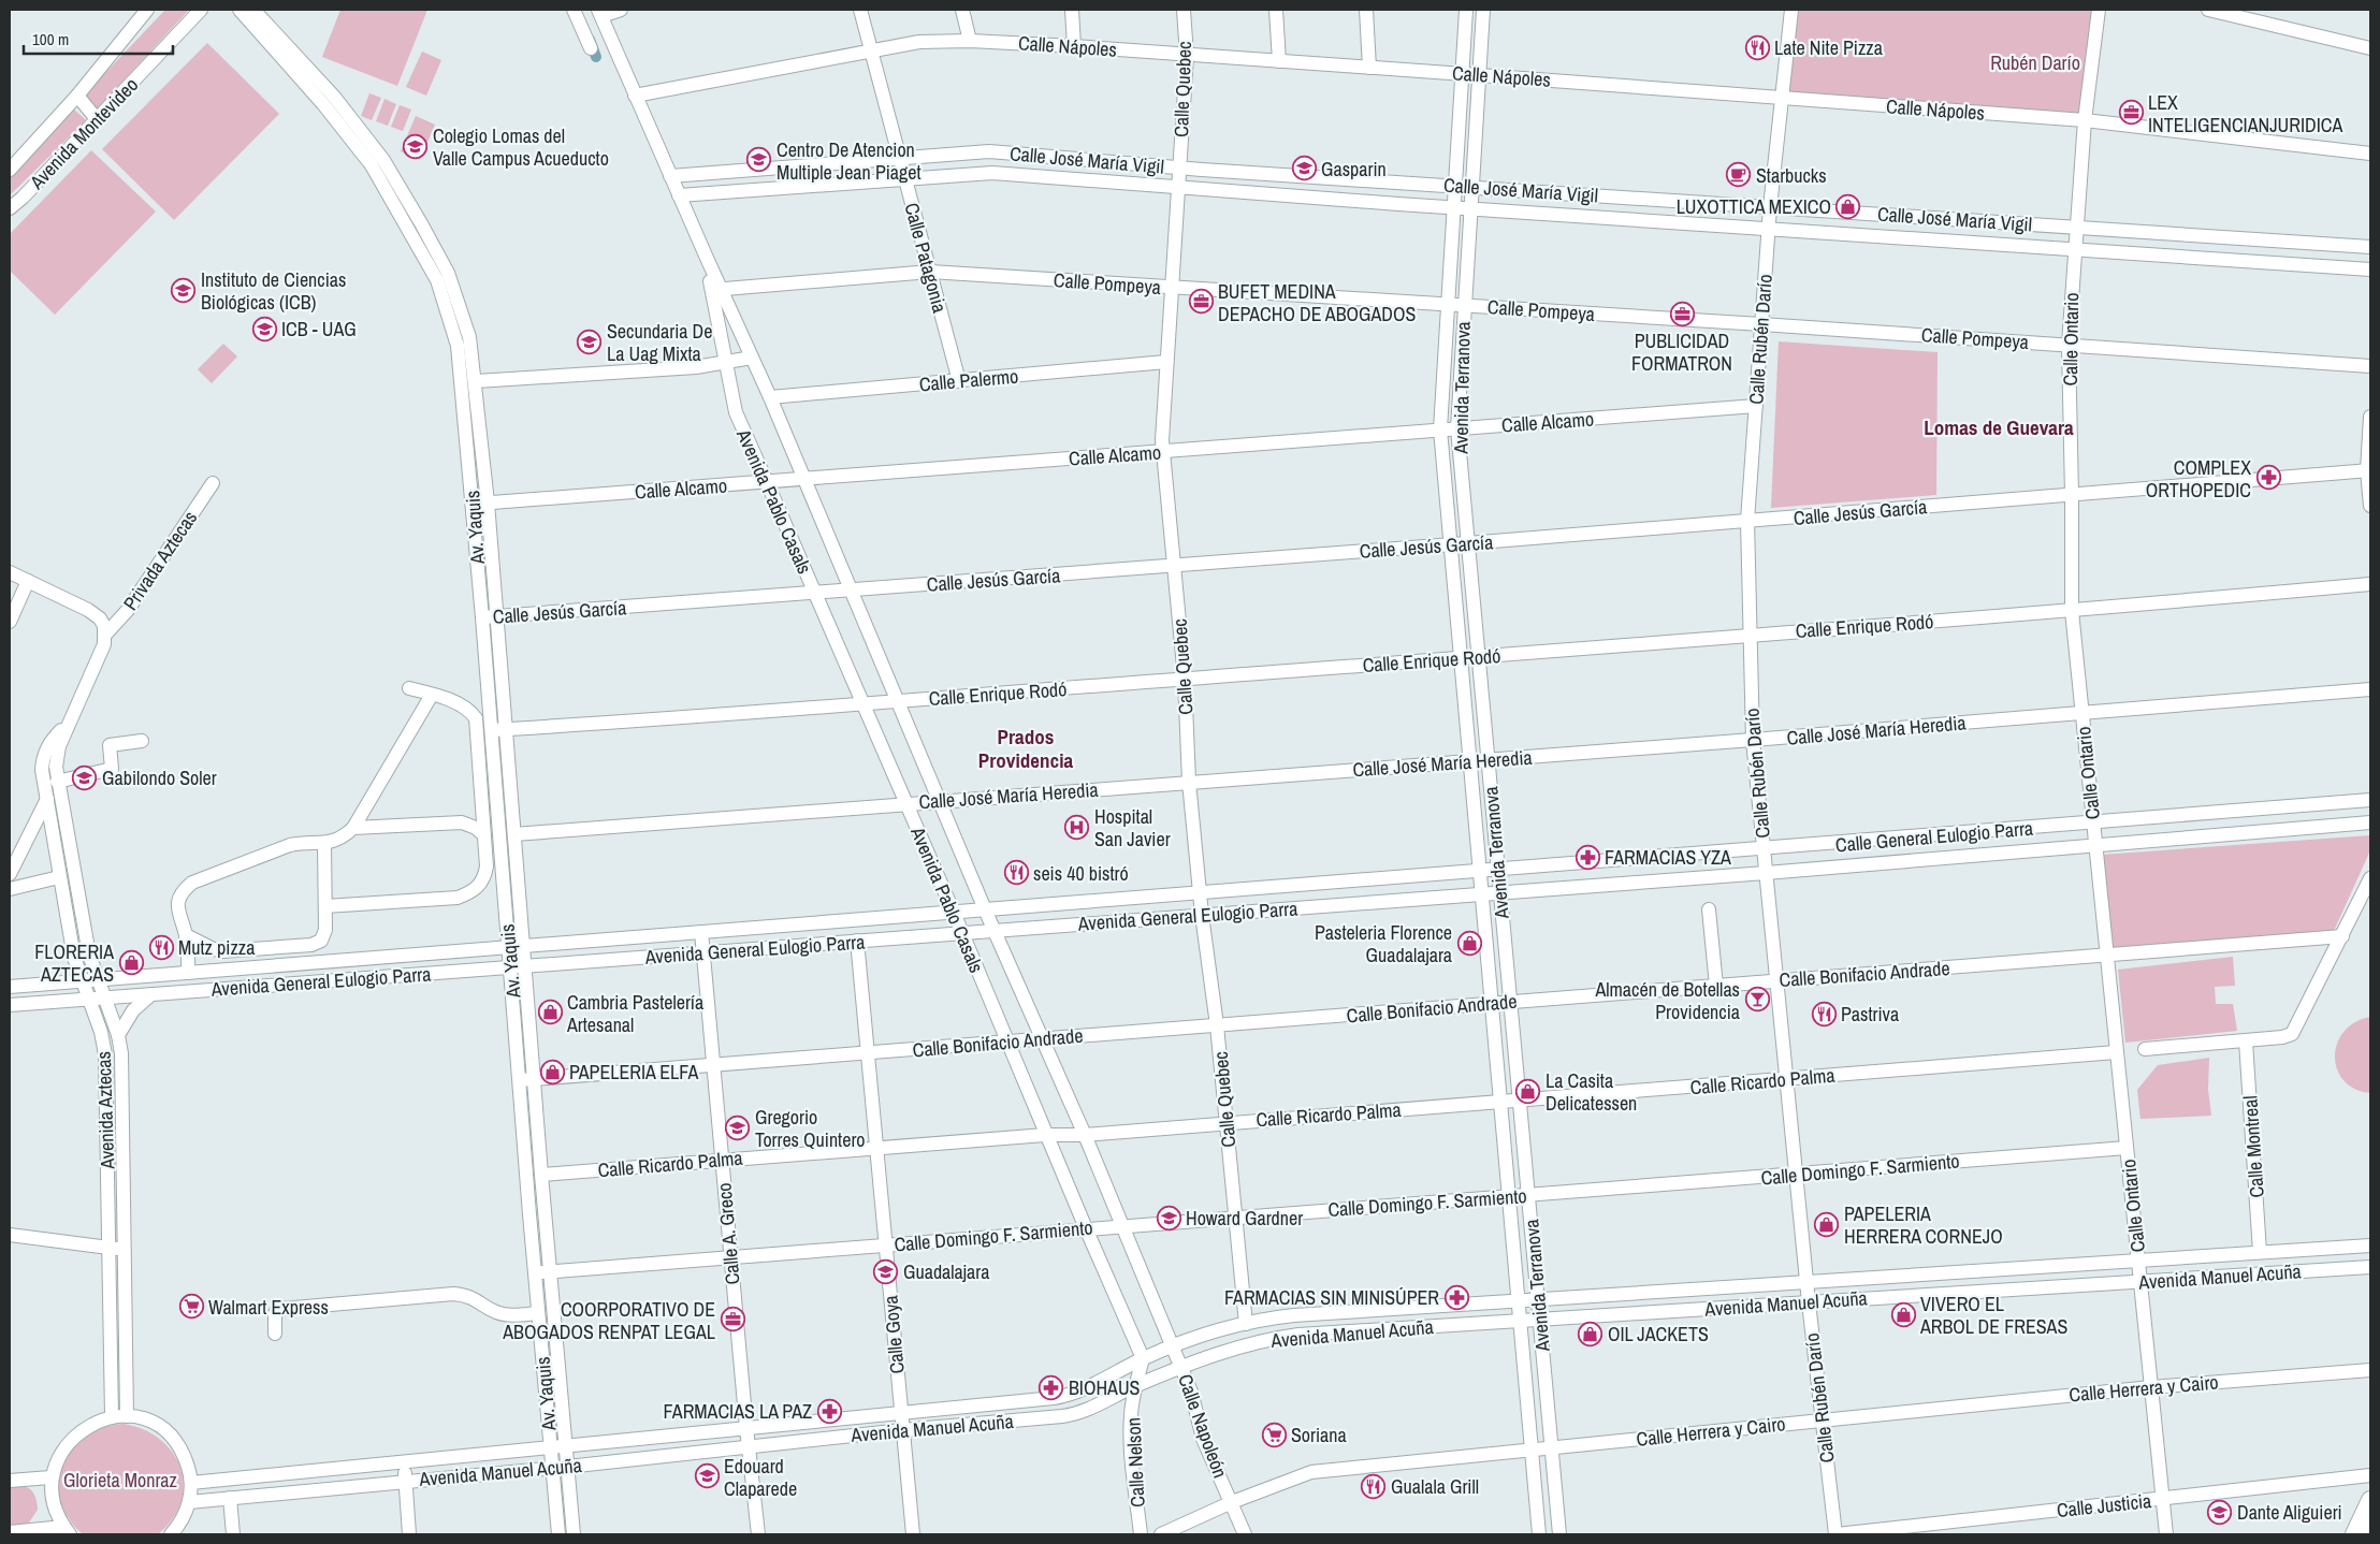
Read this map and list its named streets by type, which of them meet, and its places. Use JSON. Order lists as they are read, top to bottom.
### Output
{
  "streets": {
    "street": [
      "Calle Nápoles",
      "Calle Quebec",
      "Avenida Montevideo",
      "Calle José María Vigil",
      "Calle Patagonia",
      "Calle Pompeya",
      "Calle Rubén Darío",
      "Calle Ontario",
      "Calle Palermo",
      "Avenida Terranova",
      "Calle Alcamo",
      "Avenida Pablo Casals",
      "Calle Jesús García",
      "Av. Yaquis",
      "Privada Aztecas",
      "Calle Enrique Rodó",
      "Calle José María Heredia",
      "Calle General Eulogio Parra",
      "Avenida General Eulogio Parra",
      "Calle Bonifacio Andrade",
      "Calle Ricardo Palma",
      "Avenida Aztecas",
      "Calle Montreal",
      "Calle Domingo F. Sarmiento",
      "Calle A. Greco",
      "Avenida Manuel Acuña",
      "Calle Goya",
      "Calle Herrera y Cairo",
      "Calle Napoleón",
      "Calle Nelson",
      "Calle Justicia"
    ]
  },
  "crossings": [
    ["Calle Nápoles", "Calle Quebec"],
    ["Calle Nápoles", "Calle Patagonia"],
    ["Calle Nápoles", "Calle Rubén Darío"],
    ["Calle Nápoles", "Calle Ontario"],
    ["Calle Nápoles", "Avenida Terranova"],
    ["Calle Nápoles", "Avenida Pablo Casals"],
    ["Calle Quebec", "Calle José María Vigil"],
    ["Calle Quebec", "Calle Pompeya"],
    ["Calle Quebec", "Calle Palermo"],
    ["Calle Quebec", "Calle Alcamo"],
    ["Calle Quebec", "Calle Jesús García"],
    ["Calle Quebec", "Calle Enrique Rodó"],
    ["Calle Quebec", "Calle José María Heredia"],
    ["Calle Quebec", "Avenida General Eulogio Parra"],
    ["Calle Quebec", "Calle Bonifacio Andrade"],
    ["Calle Quebec", "Calle Ricardo Palma"],
    ["Calle Quebec", "Calle Domingo F. Sarmiento"],
    ["Calle Quebec", "Avenida Manuel Acuña"],
    ["Calle José María Vigil", "Calle Patagonia"],
    ["Calle José María Vigil", "Calle Rubén Darío"],
    ["Calle José María Vigil", "Calle Ontario"],
    ["Calle José María Vigil", "Avenida Terranova"],
    ["Calle José María Vigil", "Avenida Pablo Casals"],
    ["Calle Patagonia", "Calle Pompeya"],
    ["Calle Patagonia", "Calle Palermo"],
    ["Calle Pompeya", "Calle Rubén Darío"],
    ["Calle Pompeya", "Calle Ontario"],
    ["Calle Pompeya", "Avenida Terranova"],
    ["Calle Pompeya", "Avenida Pablo Casals"],
    ["Calle Rubén Darío", "Calle Alcamo"],
    ["Calle Rubén Darío", "Calle Jesús García"],
    ["Calle Rubén Darío", "Calle Enrique Rodó"],
    ["Calle Rubén Darío", "Calle José María Heredia"],
    ["Calle Rubén Darío", "Calle General Eulogio Parra"],
    ["Calle Rubén Darío", "Calle Bonifacio Andrade"],
    ["Calle Rubén Darío", "Calle Ricardo Palma"],
    ["Calle Rubén Darío", "Calle Domingo F. Sarmiento"],
    ["Calle Rubén Darío", "Avenida Manuel Acuña"],
    ["Calle Rubén Darío", "Calle Herrera y Cairo"],
    ["Calle Rubén Darío", "Calle Justicia"],
    ["Calle Ontario", "Calle Jesús García"],
    ["Calle Ontario", "Calle Enrique Rodó"],
    ["Calle Ontario", "Calle José María Heredia"],
    ["Calle Ontario", "Calle General Eulogio Parra"],
    ["Calle Ontario", "Calle Bonifacio Andrade"],
    ["Calle Ontario", "Calle Ricardo Palma"],
    ["Calle Ontario", "Calle Domingo F. Sarmiento"],
    ["Calle Ontario", "Avenida Manuel Acuña"],
    ["Calle Ontario", "Calle Herrera y Cairo"],
    ["Calle Ontario", "Calle Justicia"],
    ["Calle Palermo", "Avenida Pablo Casals"],
    ["Avenida Terranova", "Calle Alcamo"],
    ["Avenida Terranova", "Calle Jesús García"],
    ["Avenida Terranova", "Calle Enrique Rodó"],
    ["Avenida Terranova", "Calle José María Heredia"],
    ["Avenida Terranova", "Calle General Eulogio Parra"],
    ["Avenida Terranova", "Avenida General Eulogio Parra"],
    ["Avenida Terranova", "Calle Bonifacio Andrade"],
    ["Avenida Terranova", "Calle Ricardo Palma"],
    ["Avenida Terranova", "Calle Domingo F. Sarmiento"],
    ["Avenida Terranova", "Avenida Manuel Acuña"],
    ["Avenida Terranova", "Calle Herrera y Cairo"],
    ["Calle Alcamo", "Avenida Pablo Casals"],
    ["Calle Alcamo", "Av. Yaquis"],
    ["Avenida Pablo Casals", "Calle Jesús García"],
    ["Avenida Pablo Casals", "Calle Enrique Rodó"],
    ["Avenida Pablo Casals", "Calle José María Heredia"],
    ["Avenida Pablo Casals", "Avenida General Eulogio Parra"],
    ["Avenida Pablo Casals", "Calle Bonifacio Andrade"],
    ["Avenida Pablo Casals", "Calle Ricardo Palma"],
    ["Avenida Pablo Casals", "Calle Domingo F. Sarmiento"],
    ["Avenida Pablo Casals", "Avenida Manuel Acuña"],
    ["Avenida Pablo Casals", "Calle Napoleón"],
    ["Avenida Pablo Casals", "Calle Nelson"],
    ["Calle Jesús García", "Av. Yaquis"],
    ["Av. Yaquis", "Calle Enrique Rodó"],
    ["Av. Yaquis", "Calle José María Heredia"],
    ["Av. Yaquis", "Avenida General Eulogio Parra"],
    ["Av. Yaquis", "Calle Bonifacio Andrade"],
    ["Av. Yaquis", "Calle Ricardo Palma"],
    ["Av. Yaquis", "Calle Domingo F. Sarmiento"],
    ["Av. Yaquis", "Avenida Manuel Acuña"],
    ["Privada Aztecas", "Avenida Aztecas"],
    ["Calle General Eulogio Parra", "Avenida General Eulogio Parra"],
    ["Avenida General Eulogio Parra", "Avenida Aztecas"],
    ["Avenida General Eulogio Parra", "Calle A. Greco"],
    ["Avenida General Eulogio Parra", "Calle Goya"],
    ["Calle Bonifacio Andrade", "Calle A. Greco"],
    ["Calle Bonifacio Andrade", "Calle Goya"],
    ["Calle Ricardo Palma", "Calle A. Greco"],
    ["Calle Ricardo Palma", "Calle Goya"],
    ["Calle Montreal", "Avenida Manuel Acuña"],
    ["Calle Domingo F. Sarmiento", "Calle A. Greco"],
    ["Calle Domingo F. Sarmiento", "Calle Goya"],
    ["Calle A. Greco", "Avenida Manuel Acuña"],
    ["Avenida Manuel Acuña", "Calle Goya"],
    ["Avenida Manuel Acuña", "Calle Napoleón"],
    ["Avenida Manuel Acuña", "Calle Nelson"],
    ["Calle Herrera y Cairo", "Calle Napoleón"]
  ],
  "districts": ["Lomas de Guevara", "Prados Providencia"],
  "parks": ["Rubén Darío", "Glorieta Monraz"],
  "places": {
    "restaurant": [
      "Late Nite Pizza",
      "seis 40 bistró",
      "Mutz pizza",
      "Pastriva",
      "Gualala Grill"
    ],
    "office": [
      "LEX INTELIGENCIANJURIDICA",
      "BUFET MEDINA DEPACHO DE ABOGADOS",
      "PUBLICIDAD FORMATRON",
      "COORPORATIVO DE ABOGADOS RENPAT LEGAL"
    ],
    "school or university": [
      "Colegio Lomas del Valle Campus Acueducto",
      "Centro De Atencion Multiple Jean Piaget",
      "Gasparin",
      "Instituto de Ciencias Biológicas (ICB)",
      "ICB - UAG",
      "Secundaria De La Uag Mixta",
      "Gabilondo Soler",
      "Gregorio Torres Quintero",
      "Howard Gardner",
      "Guadalajara",
      "Edouard Claparede",
      "Dante Aliguieri"
    ],
    "cafe": ["Starbucks"],
    "shop": [
      "LUXOTTICA MEXICO",
      "Pasteleria Florence Guadalajara",
      "FLORERIA AZTECAS",
      "Cambria Pastelería Artesanal",
      "PAPELERIA ELFA",
      "La Casita Delicatessen",
      "PAPELERIA HERRERA CORNEJO",
      "VIVERO EL ARBOL DE FRESAS",
      "OIL JACKETS"
    ],
    "pharmacy": [
      "COMPLEX ORTHOPEDIC",
      "FARMACIAS YZA",
      "FARMACIAS SIN MINISÚPER",
      "BIOHAUS",
      "FARMACIAS LA PAZ"
    ],
    "hospital": ["Hospital San Javier"],
    "bar": ["Almacén de Botellas Providencia"],
    "supermarket": ["Walmart Express", "Soriana"]
  },
  "scale_bar": "100 m"
}
